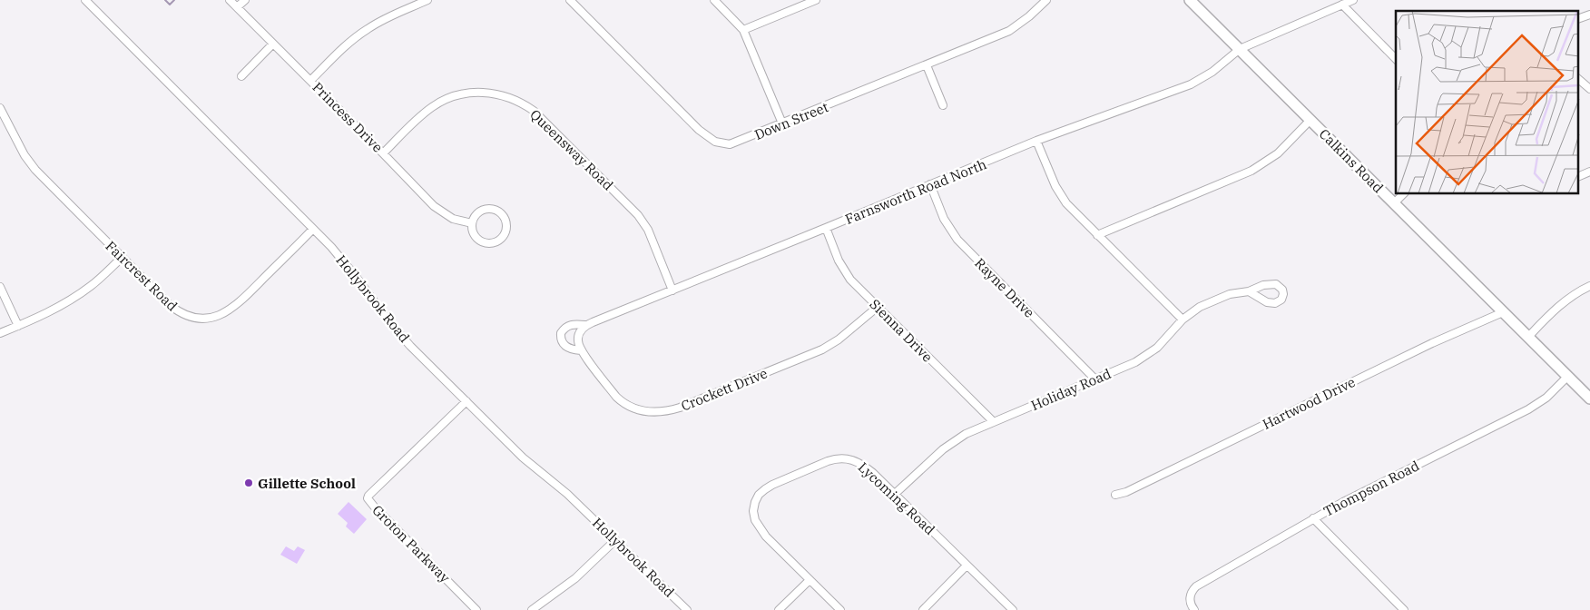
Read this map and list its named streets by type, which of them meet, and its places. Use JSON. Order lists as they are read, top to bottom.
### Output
{
  "streets": {
    "main road": ["Calkins Road"],
    "street": [
      "Princess Drive",
      "Down Street",
      "Queensway Road",
      "Farnsworth Road North",
      "Faircrest Road",
      "Rayne Drive",
      "Hollybrook Road",
      "Sienna Drive",
      "Crockett Drive",
      "Holiday Road",
      "Hartwood Drive",
      "Thompson Road",
      "Lycoming Road",
      "Groton Parkway"
    ]
  },
  "crossings": [
    ["Princess Drive", "Queensway Road"],
    ["Queensway Road", "Farnsworth Road North"],
    ["Calkins Road", "Farnsworth Road North"],
    ["Calkins Road", "Hartwood Drive"],
    ["Calkins Road", "Thompson Road"],
    ["Farnsworth Road North", "Rayne Drive"],
    ["Farnsworth Road North", "Sienna Drive"],
    ["Farnsworth Road North", "Crockett Drive"],
    ["Faircrest Road", "Hollybrook Road"],
    ["Rayne Drive", "Holiday Road"],
    ["Hollybrook Road", "Groton Parkway"],
    ["Sienna Drive", "Crockett Drive"],
    ["Sienna Drive", "Holiday Road"],
    ["Holiday Road", "Lycoming Road"]
  ],
  "places": ["Gillette School"]
}
